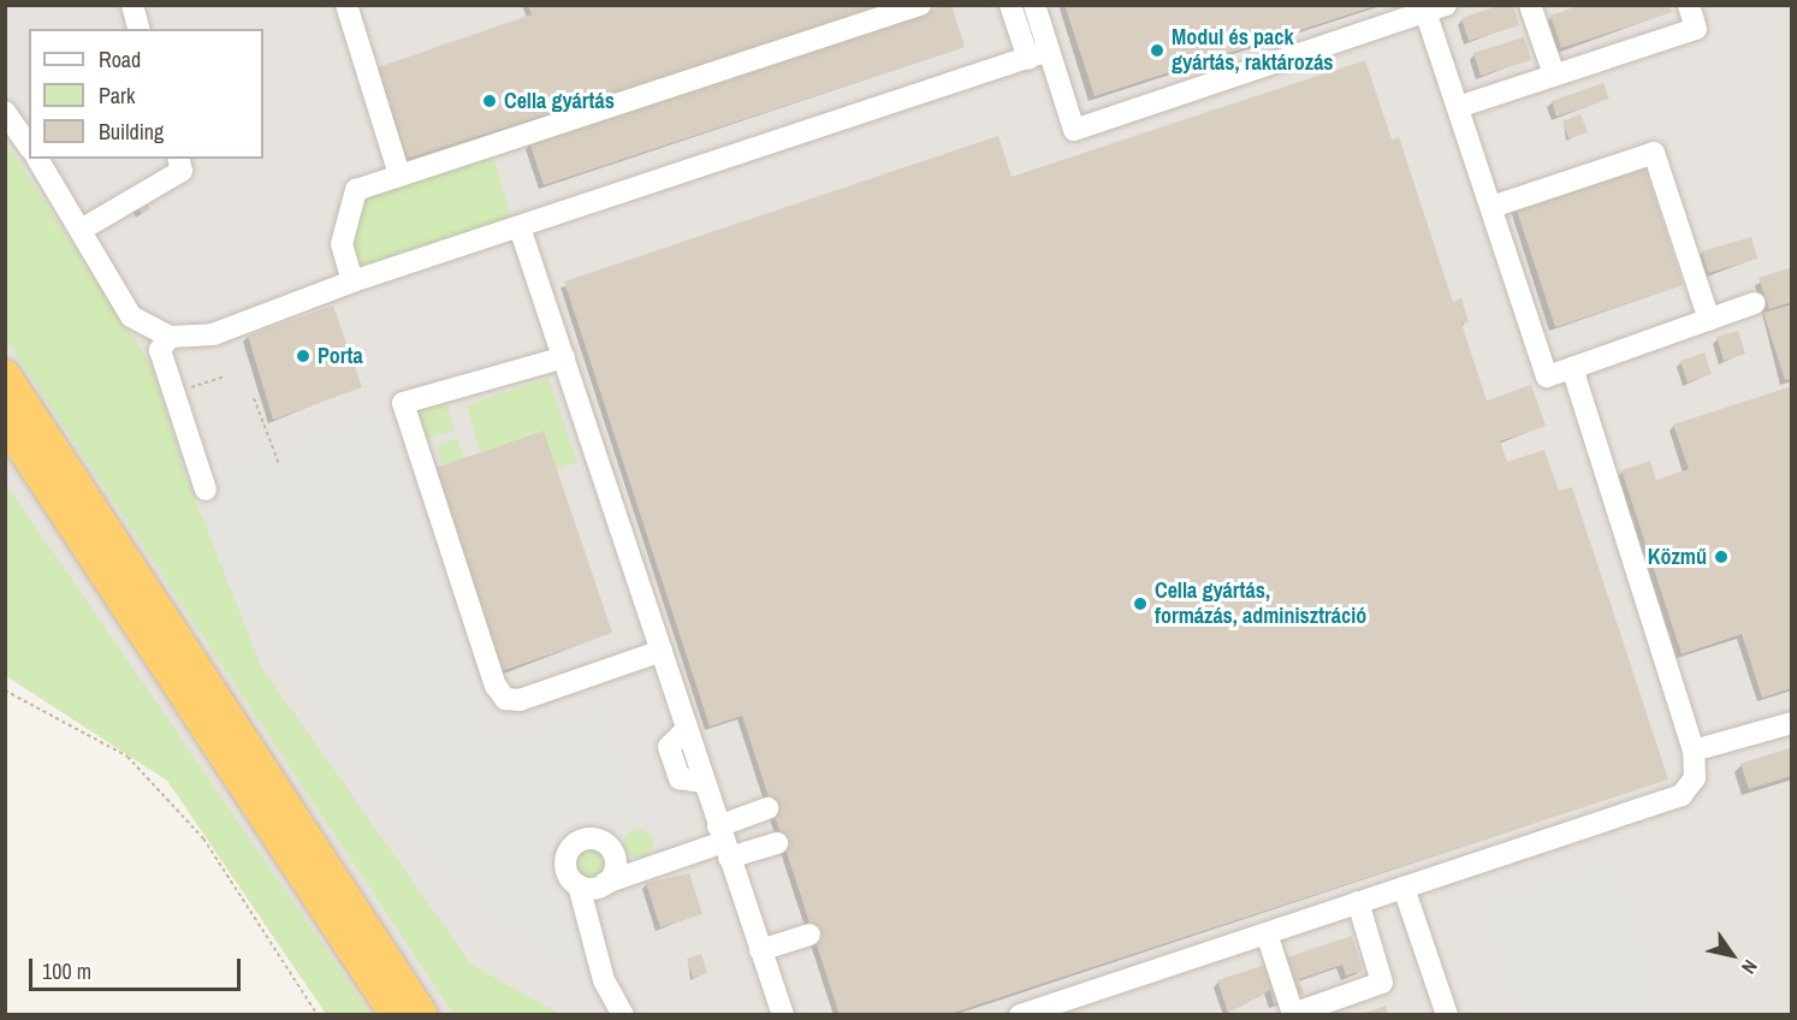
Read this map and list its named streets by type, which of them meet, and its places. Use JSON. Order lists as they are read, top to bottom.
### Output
{
  "places": [
    "Modul és pack gyártás, raktározás",
    "Cella gyártás",
    "Porta",
    "Közmű",
    "Cella gyártás, formázás, adminisztráció"
  ],
  "legend": ["Road", "Park", "Building"],
  "scale_bar": "100 m",
  "north": "bottom right"
}
